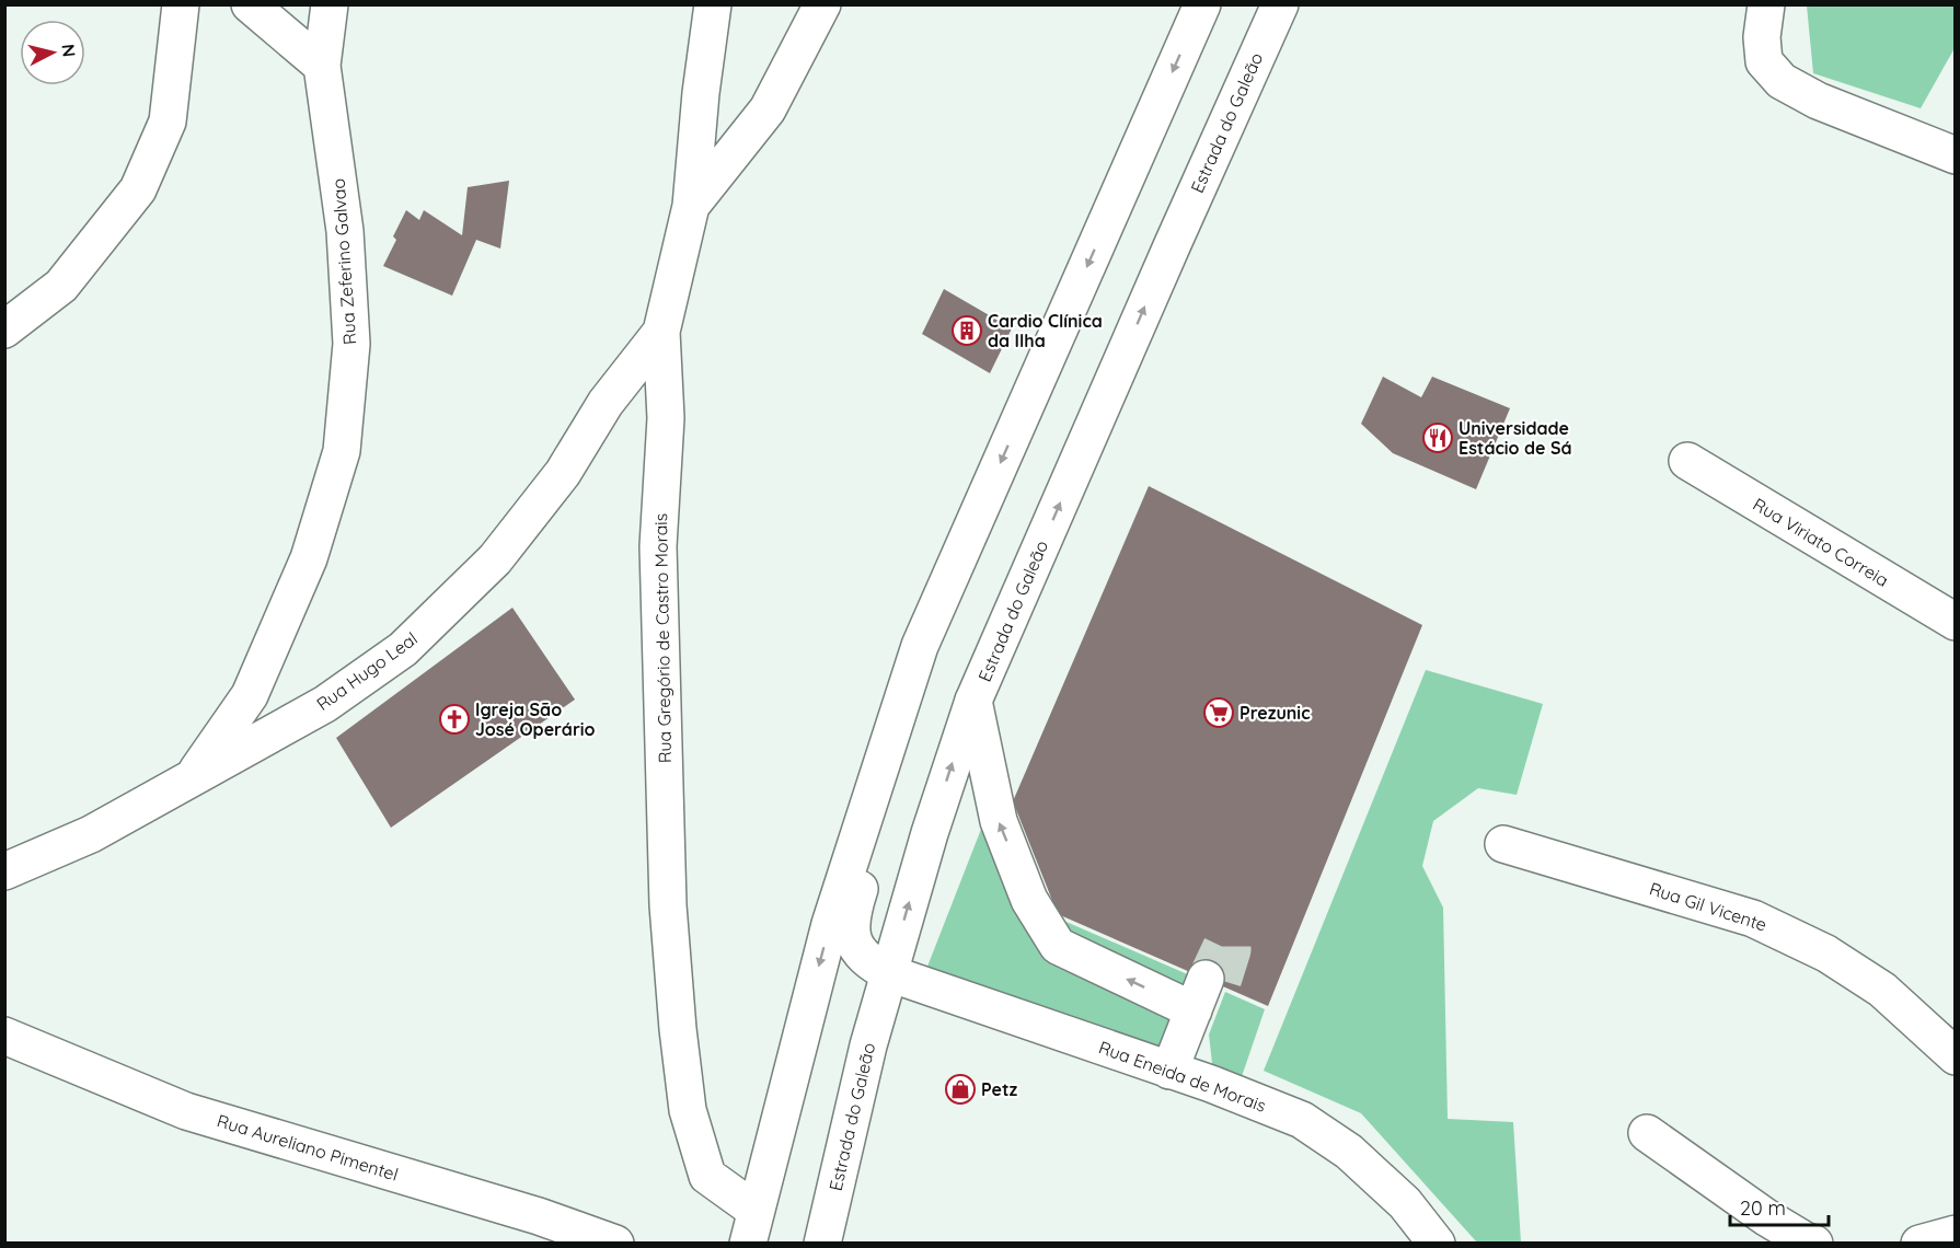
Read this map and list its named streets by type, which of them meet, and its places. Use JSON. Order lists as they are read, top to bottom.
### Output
{
  "streets": {
    "street": [
      "Estrada do Galeão",
      "Rua Zeferino Galvao",
      "Rua Viriato Correia",
      "Rua Gregório de Castro Morais",
      "Rua Hugo Leal",
      "Rua Gil Vicente",
      "Rua Eneida de Morais",
      "Rua Aureliano Pimentel"
    ]
  },
  "crossings": [
    ["Estrada do Galeão", "Rua Eneida de Morais"],
    ["Rua Zeferino Galvao", "Rua Hugo Leal"],
    ["Rua Gregório de Castro Morais", "Rua Hugo Leal"]
  ],
  "places": {
    "building": ["Cardio Clínica da Ilha"],
    "restaurant": ["Universidade Estácio de Sá"],
    "supermarket": ["Prezunic"],
    "church": ["Igreja São José Operário"],
    "shop": ["Petz"]
  },
  "scale_bar": "20 m",
  "north": "right"
}
